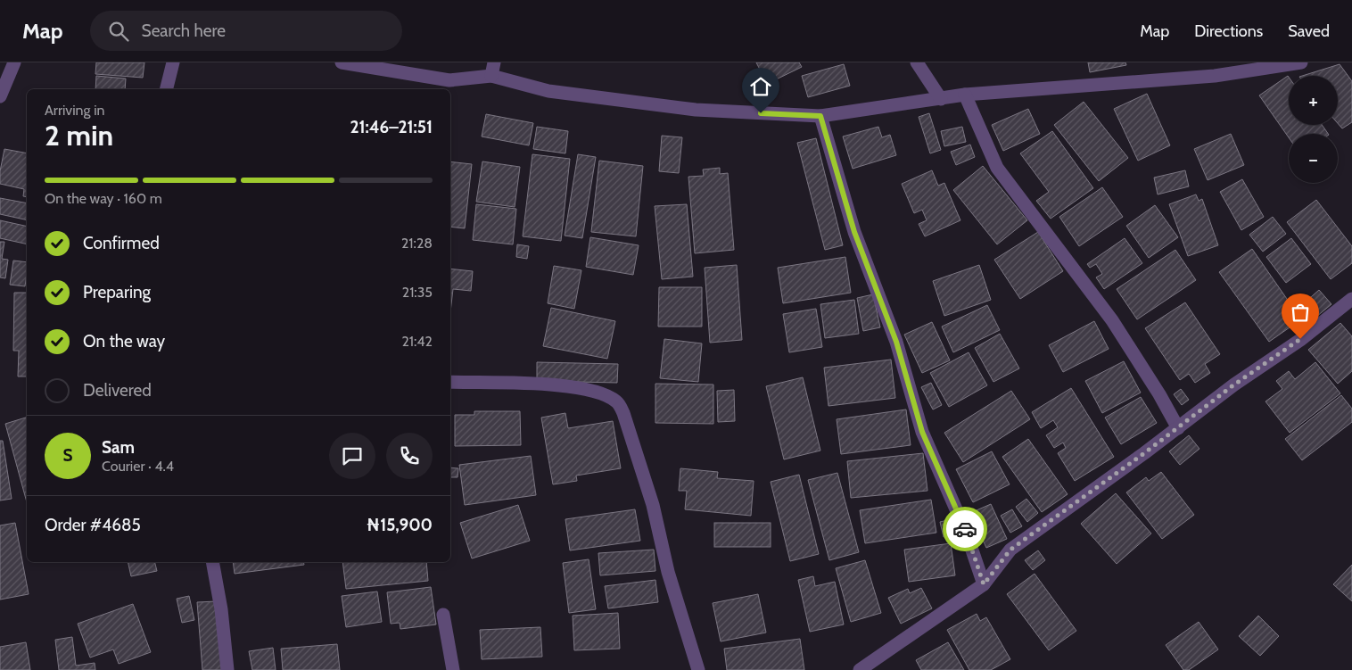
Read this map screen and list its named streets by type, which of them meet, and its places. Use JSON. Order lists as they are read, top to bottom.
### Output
{
  "page": {
    "header": "Map",
    "search": "Search here",
    "nav": ["Map", "Directions", "Saved"],
    "map_buttons": ["+", "−"],
    "heading": ["2 min", "Arriving in", "21:46–21:51"],
    "panel": [
      "Sam",
      "Courier · 4.4",
      "Order #4685",
      "₦15,900"
    ],
    "bar": "On the way · 160 m",
    "list": [
      ["Confirmed", "21:28"],
      ["Preparing", "21:35"],
      ["On the way", "21:42"],
      "Delivered"
    ],
    "round": "S"
  }
}
